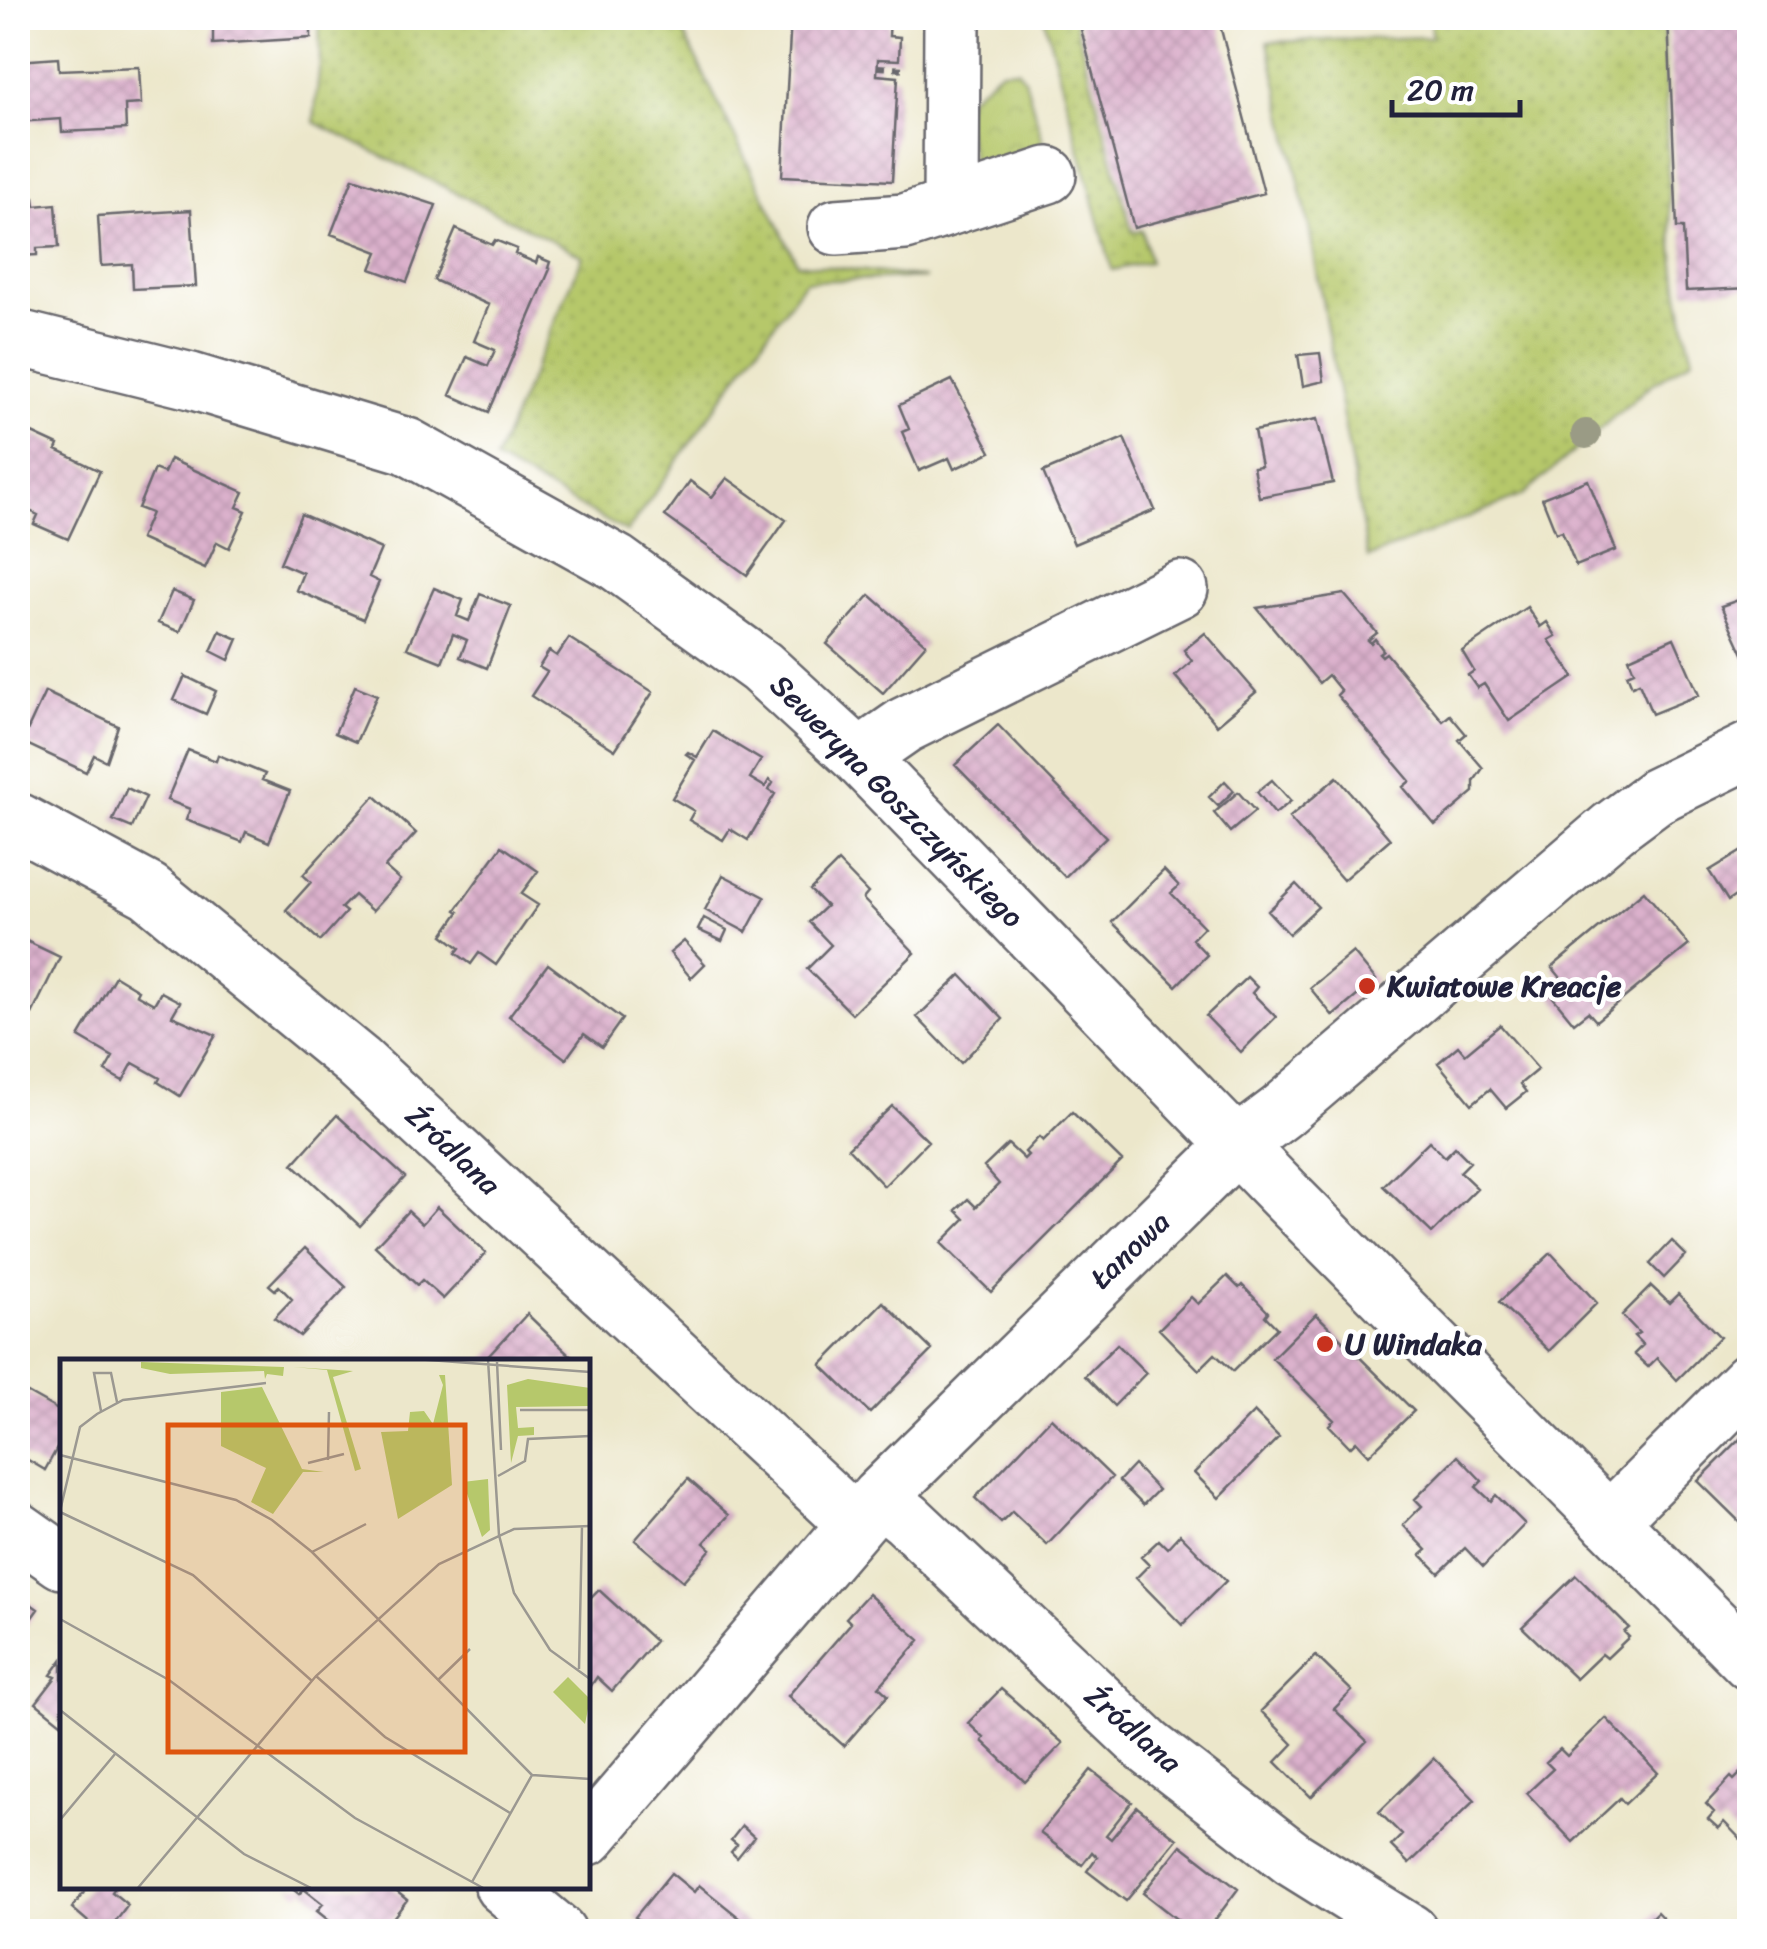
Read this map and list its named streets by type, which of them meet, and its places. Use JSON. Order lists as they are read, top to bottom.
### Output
{
  "streets": {
    "street": ["Seweryna Goszczyńskiego", "Źródlana", "Łanowa"]
  },
  "crossings": [
    ["Seweryna Goszczyńskiego", "Łanowa"],
    ["Źródlana", "Łanowa"]
  ],
  "places": ["Kwiatowe Kreacje", "U Windaka"],
  "scale_bar": "20 m"
}
